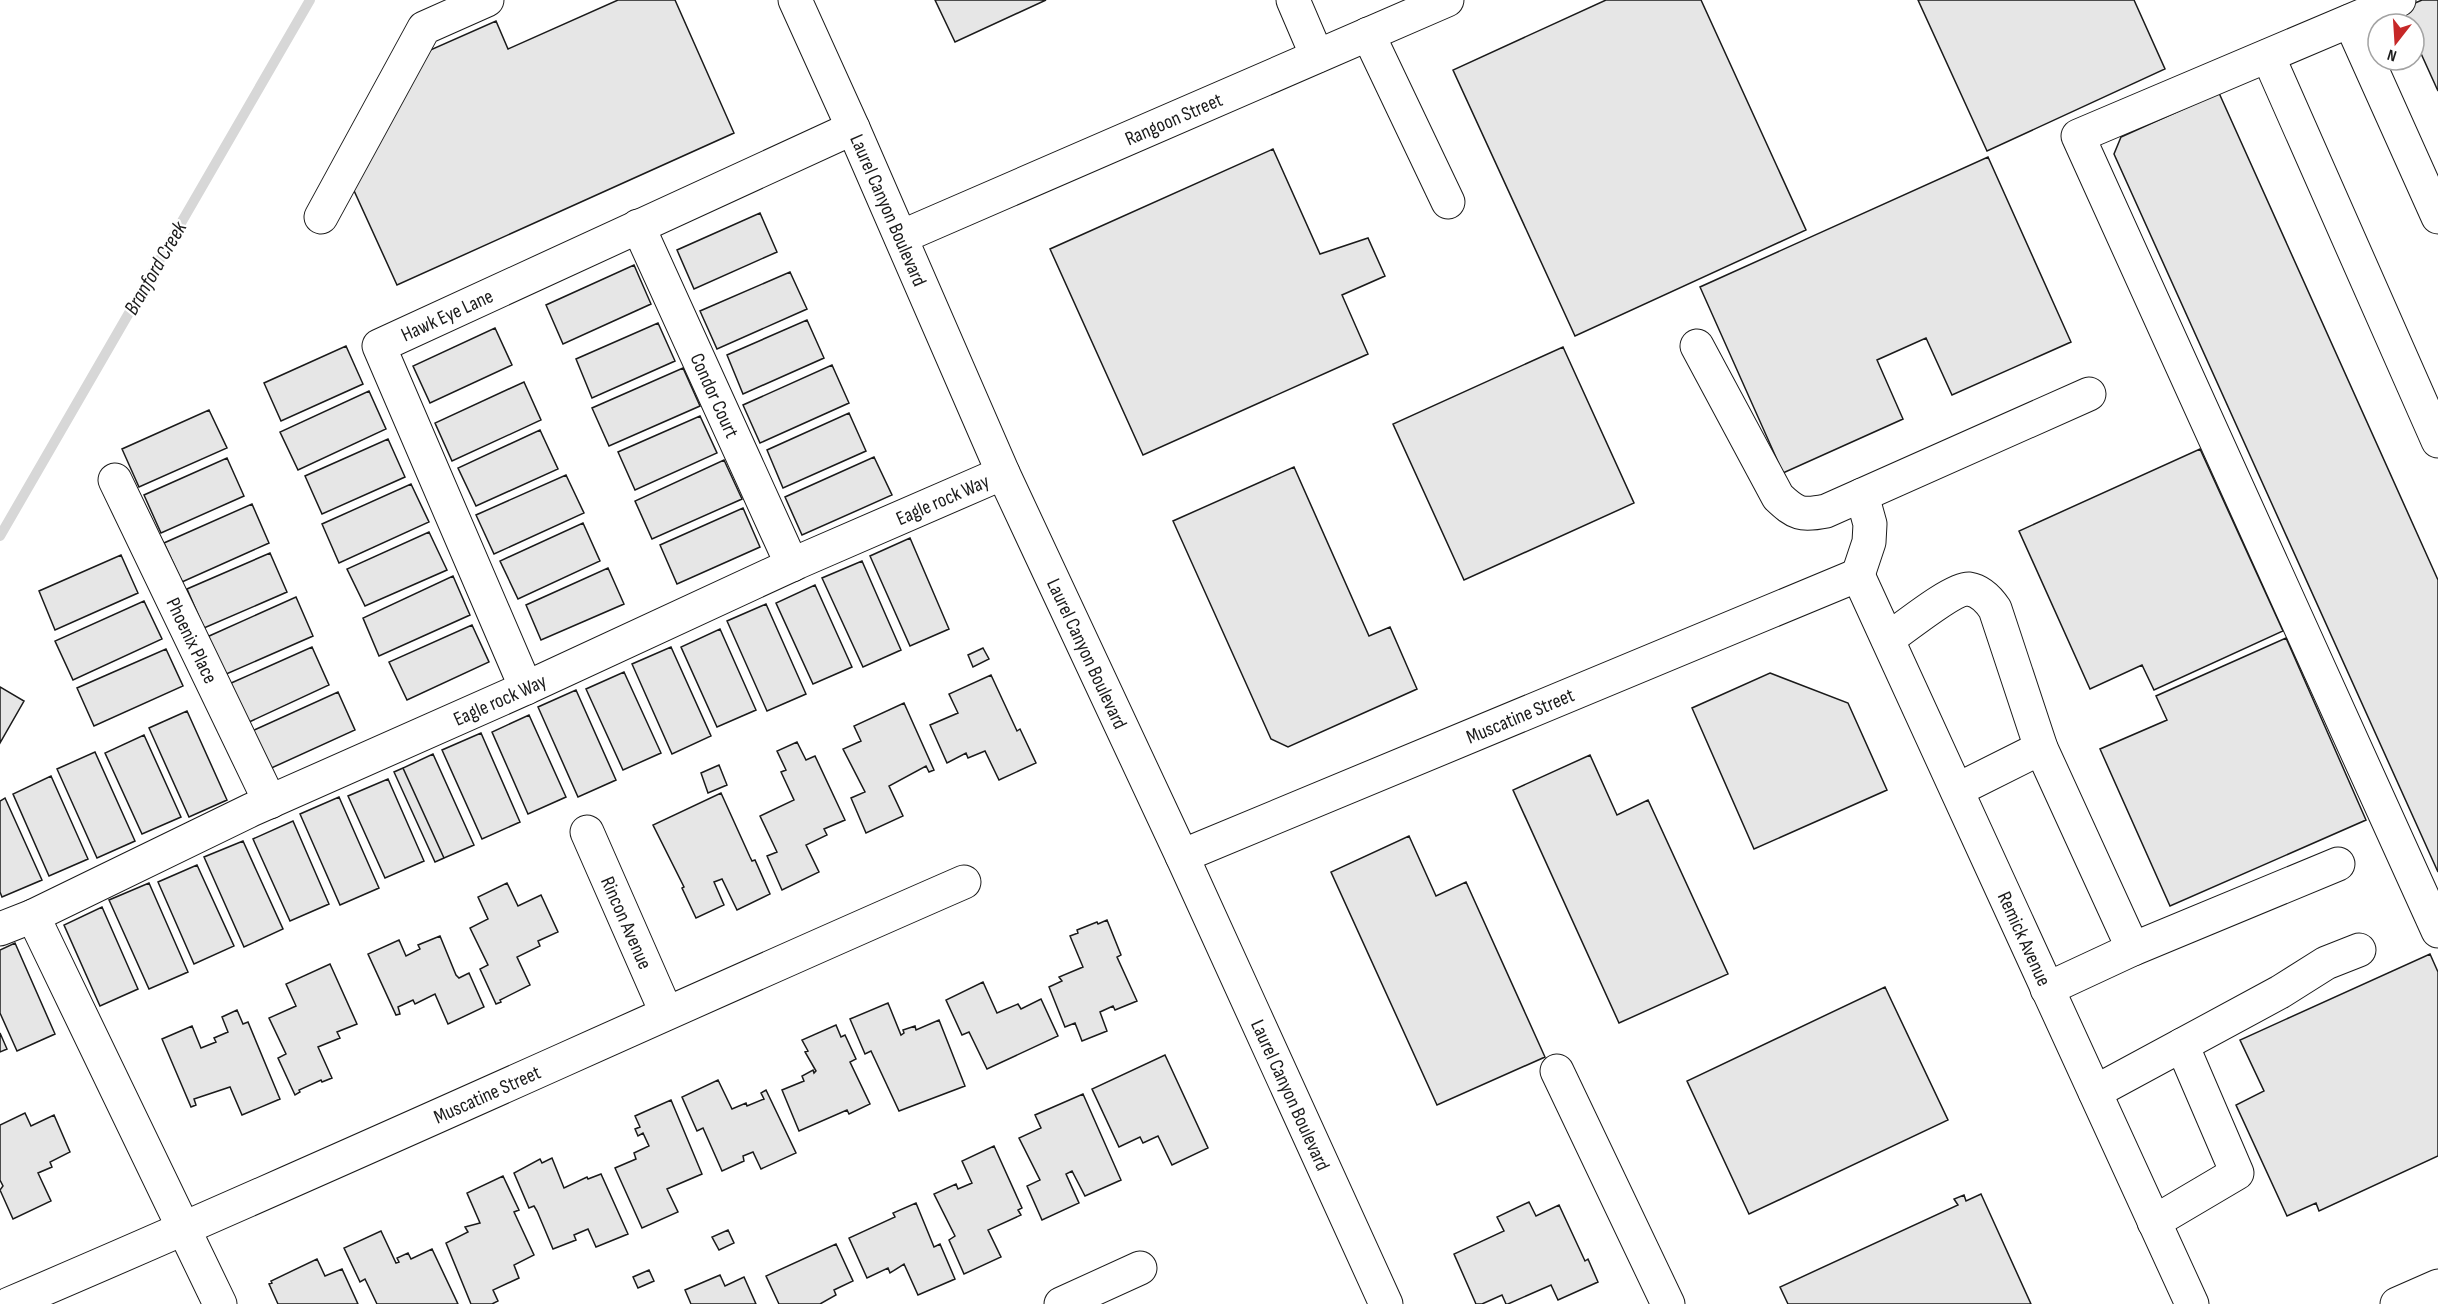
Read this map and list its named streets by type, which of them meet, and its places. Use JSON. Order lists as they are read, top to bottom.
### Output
{
  "streets": {
    "street": [
      "Rangoon Street",
      "Laurel Canyon Boulevard",
      "Hawk Eye Lane",
      "Condor Court",
      "Eagle rock Way",
      "Phoenix Place",
      "Muscatine Street",
      "Rincon Avenue",
      "Remick Avenue"
    ]
  },
  "crossings": [
    ["Rangoon Street", "Laurel Canyon Boulevard"],
    ["Laurel Canyon Boulevard", "Hawk Eye Lane"],
    ["Laurel Canyon Boulevard", "Eagle rock Way"],
    ["Laurel Canyon Boulevard", "Muscatine Street"],
    ["Hawk Eye Lane", "Condor Court"],
    ["Hawk Eye Lane", "Eagle rock Way"],
    ["Condor Court", "Eagle rock Way"],
    ["Eagle rock Way", "Phoenix Place"],
    ["Muscatine Street", "Rincon Avenue"],
    ["Muscatine Street", "Remick Avenue"]
  ],
  "water": ["Branford Creek"],
  "north": "bottom"
}
